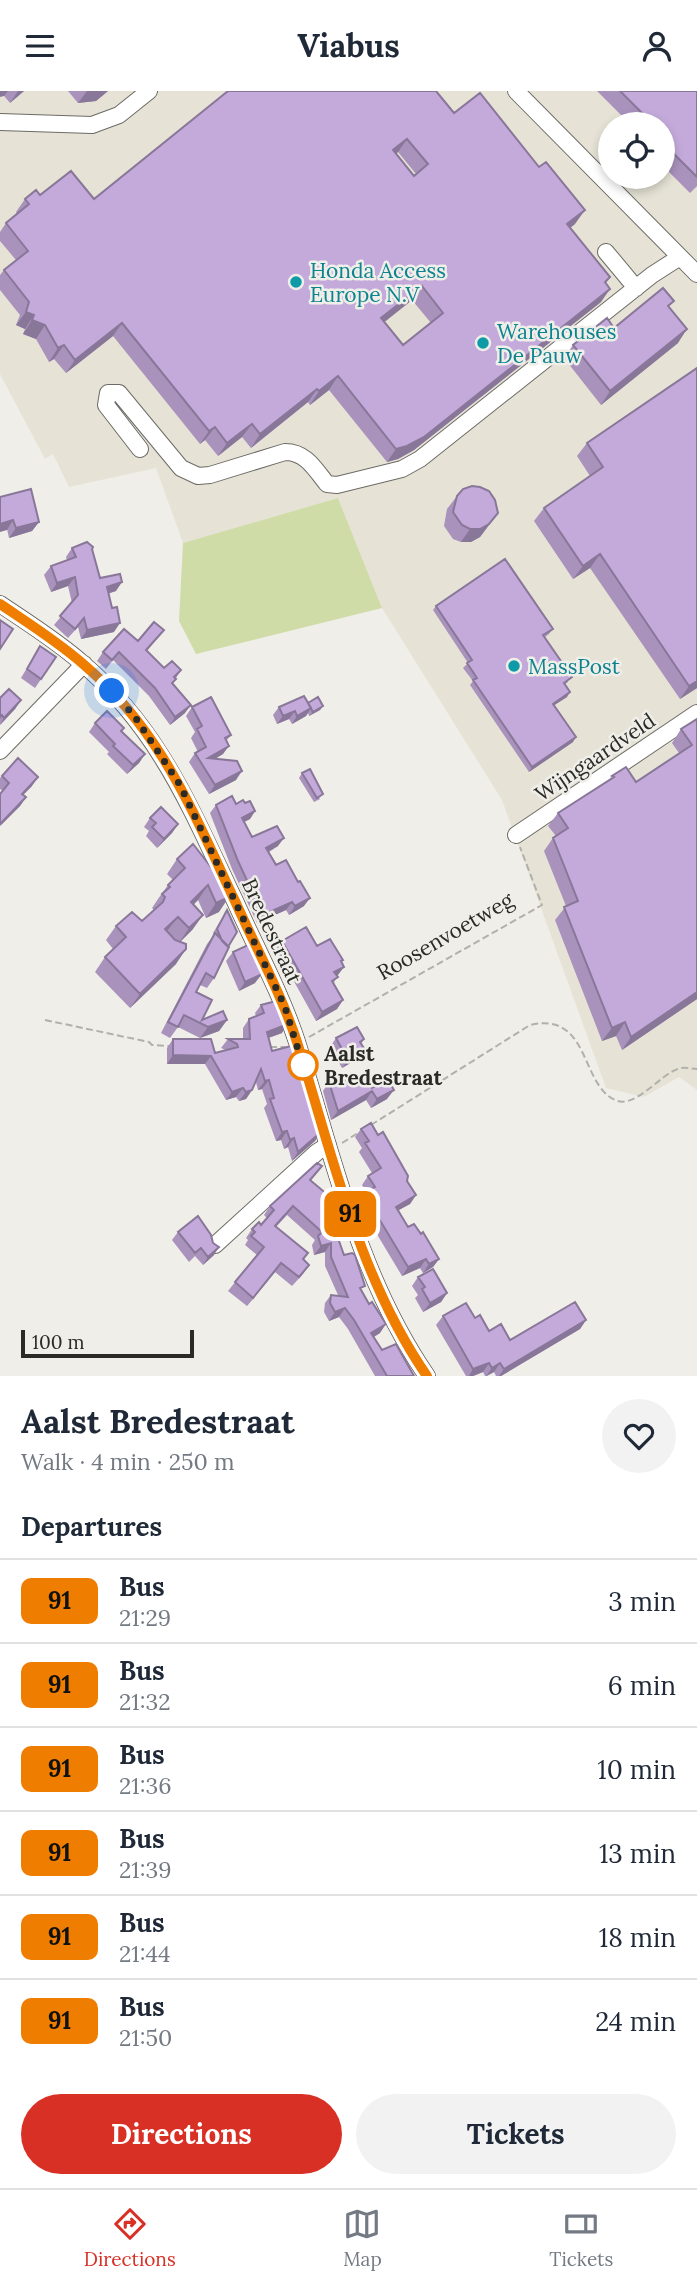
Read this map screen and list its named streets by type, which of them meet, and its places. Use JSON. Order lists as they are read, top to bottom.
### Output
{
  "streets": {
    "street": ["Wijngaardveld", "Bredestraat"],
    "path": ["Roosenvoetweg"]
  },
  "crossings": [
    ["Wijngaardveld", "Roosenvoetweg"],
    ["Bredestraat", "Roosenvoetweg"]
  ],
  "places": [
    "Honda Access Europe N.V",
    "Warehouses De Pauw",
    "MassPost",
    "Aalst Bredestraat"
  ],
  "lines": ["bus line 91"],
  "scale_bar": "100 m",
  "page": {
    "header": "Viabus",
    "on_map": "91",
    "scale": "100 m",
    "heading": [
      ["Aalst Bredestraat", "Walk · 4 min · 250 m"],
      "Departures"
    ],
    "list": [
      {
        "mark": "91",
        "name": "Bus",
        "note": "21:29",
        "value": "3 min"
      },
      {
        "mark": "91",
        "name": "Bus",
        "note": "21:32",
        "value": "6 min"
      },
      {
        "mark": "91",
        "name": "Bus",
        "note": "21:36",
        "value": "10 min"
      },
      {
        "mark": "91",
        "name": "Bus",
        "note": "21:39",
        "value": "13 min"
      },
      {
        "mark": "91",
        "name": "Bus",
        "note": "21:44",
        "value": "18 min"
      },
      {
        "mark": "91",
        "name": "Bus",
        "note": "21:50",
        "value": "24 min"
      }
    ],
    "buttons": ["Directions", "Tickets"],
    "tabs": ["Directions", "Map", "Tickets"]
  }
}
